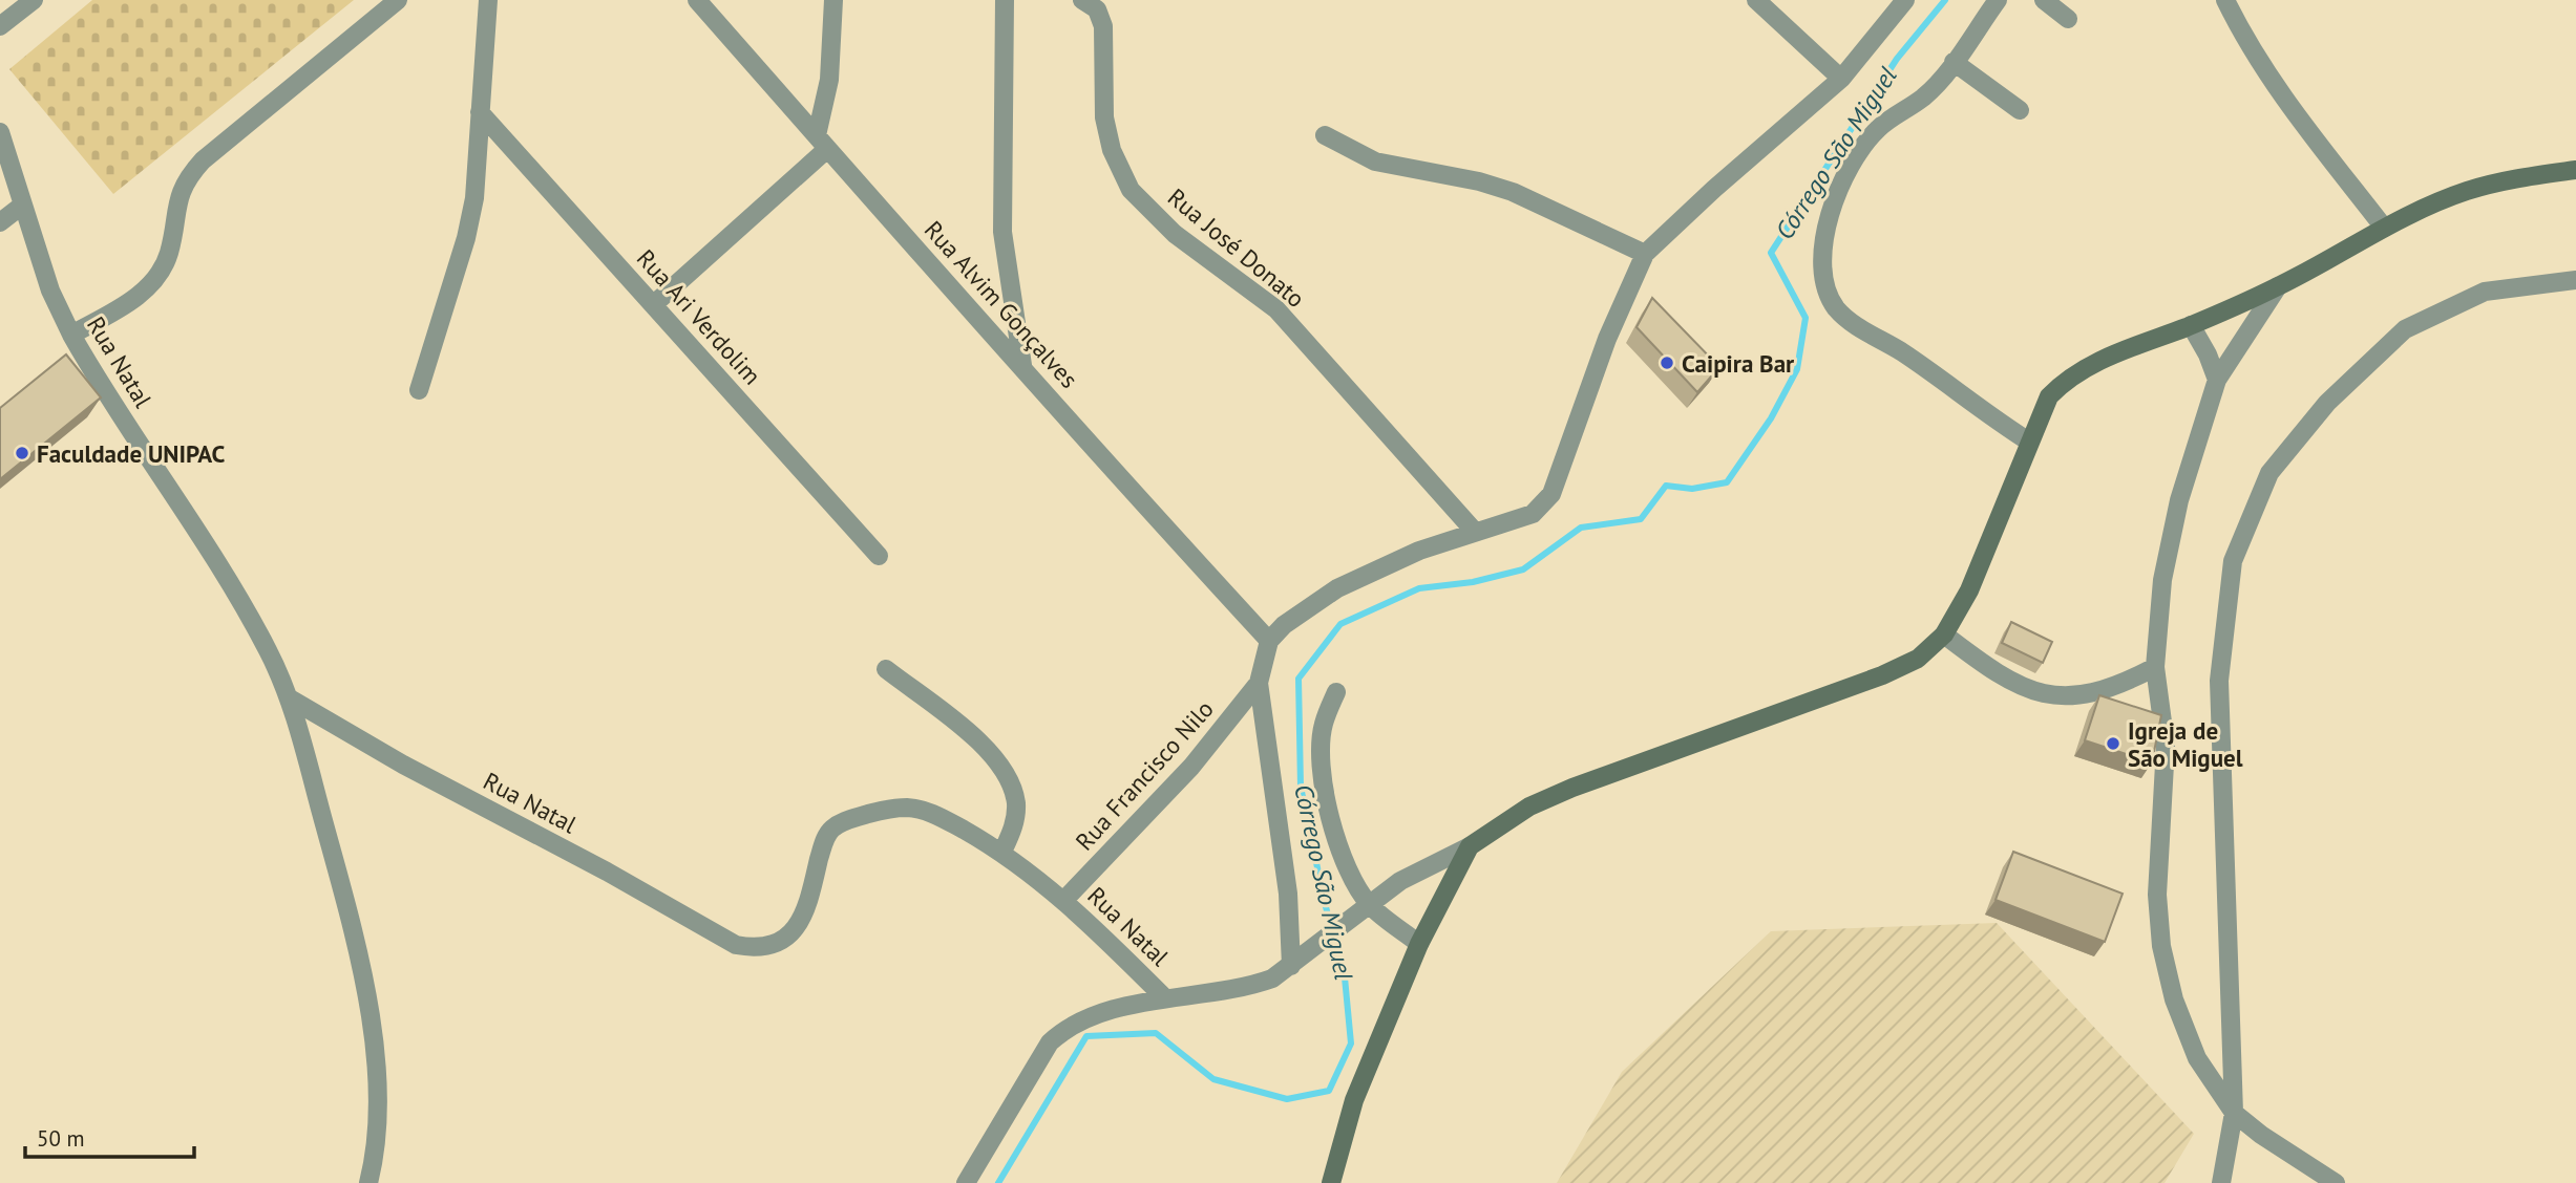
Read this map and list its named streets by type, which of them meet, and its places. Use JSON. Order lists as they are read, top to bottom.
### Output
{
  "streets": {
    "street": [
      "Rua José Donato",
      "Rua Alvim Gonçalves",
      "Rua Ari Verdolim",
      "Rua Natal",
      "Rua Francisco Nilo"
    ]
  },
  "crossings": [
    ["Rua Natal", "Rua Francisco Nilo"]
  ],
  "water": ["Córrego São Miguel"],
  "places": ["Caipira Bar", "Faculdade UNIPAC", "Igreja de São Miguel"],
  "scale_bar": "50 m"
}
